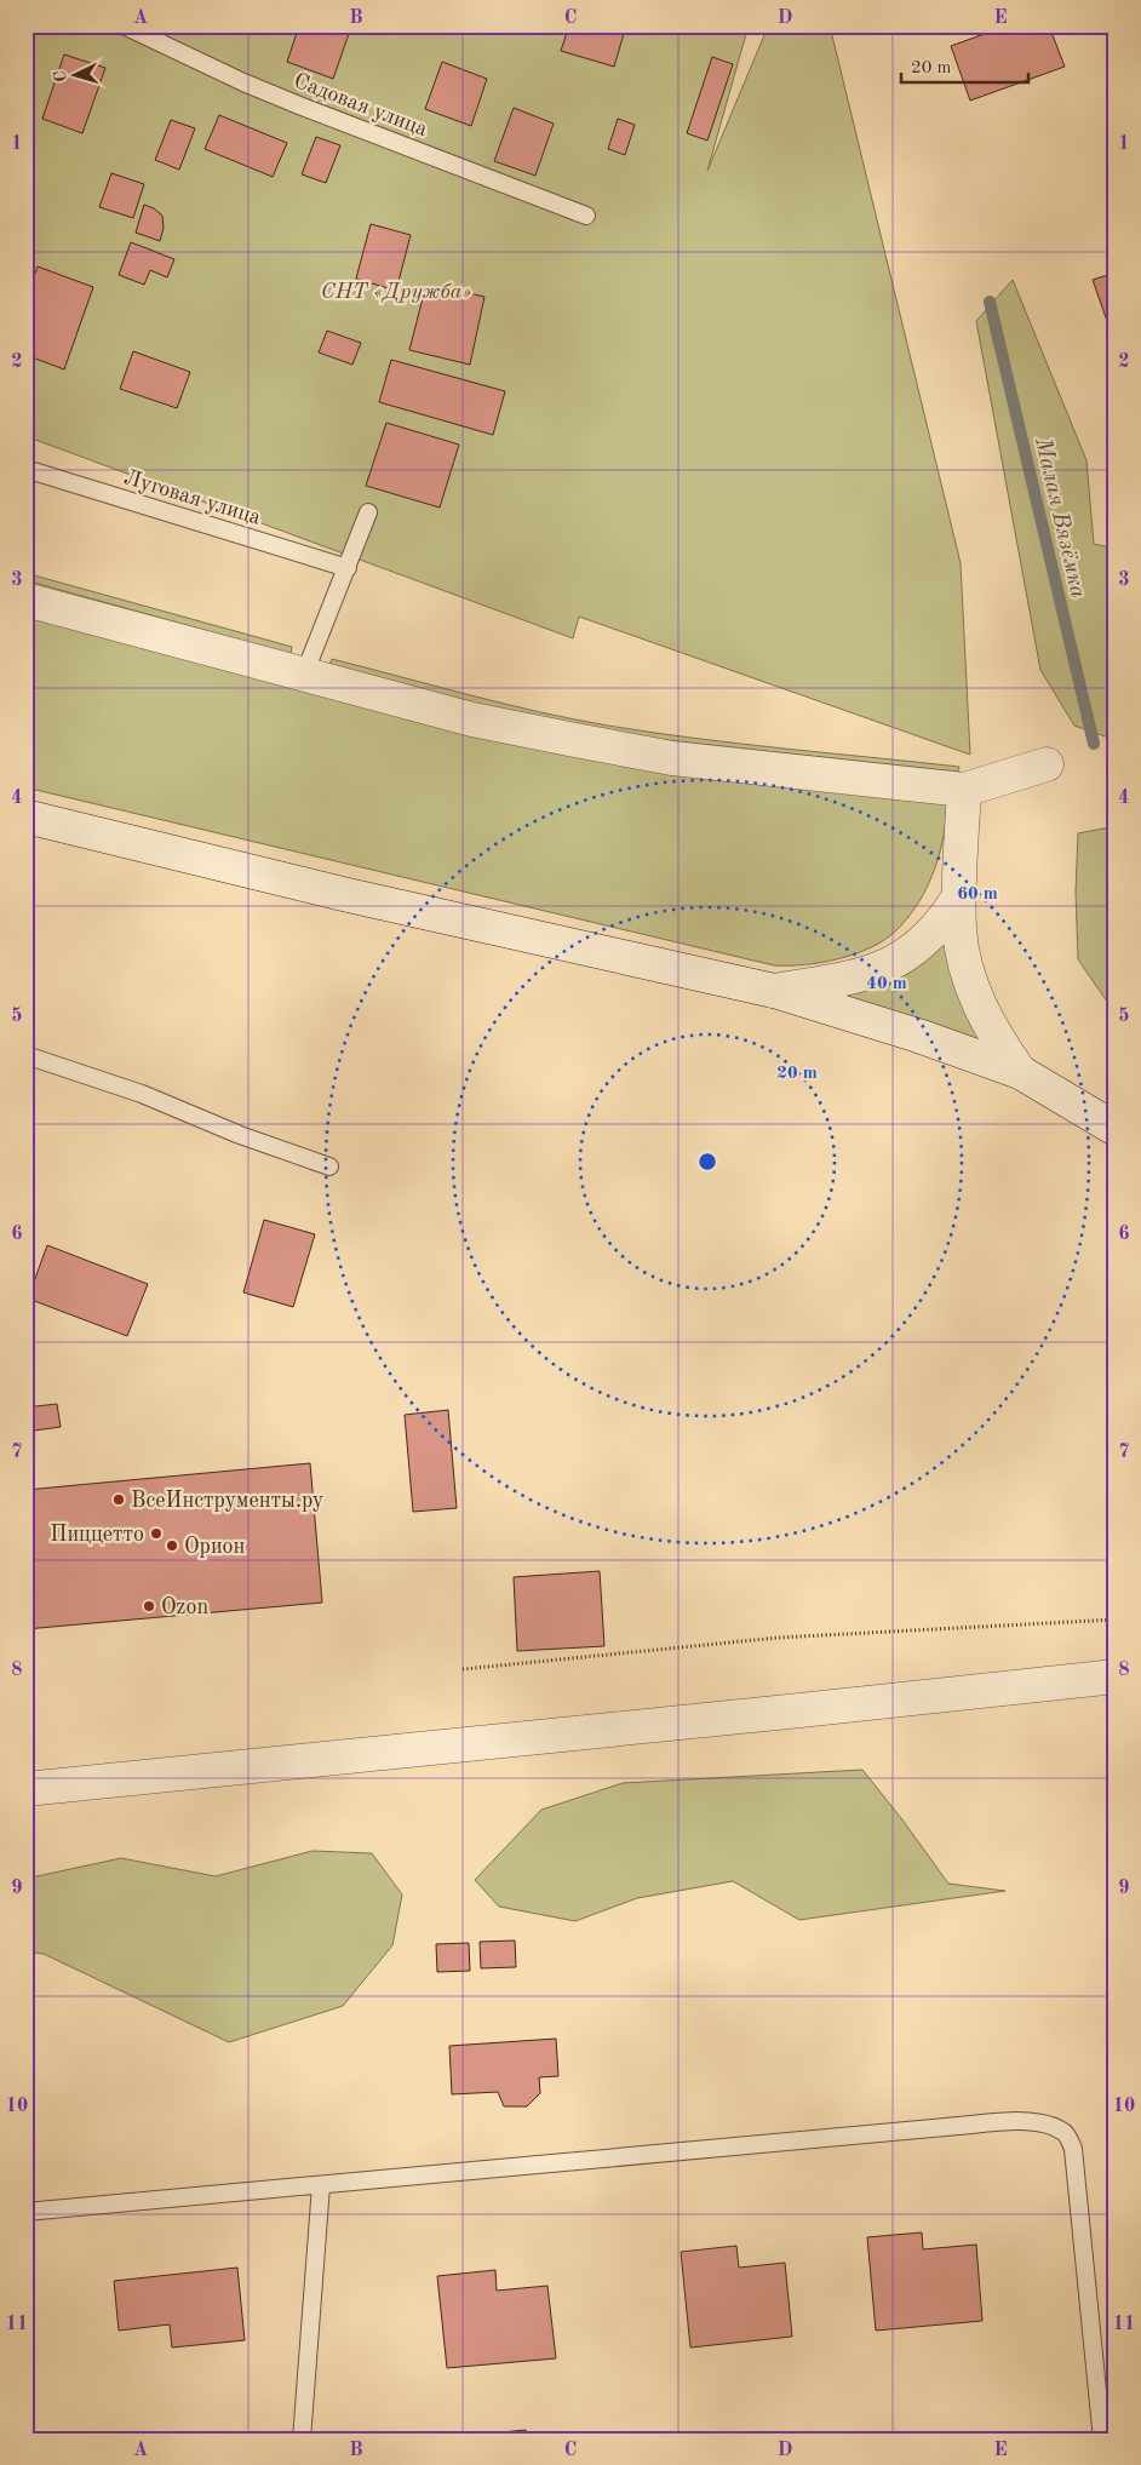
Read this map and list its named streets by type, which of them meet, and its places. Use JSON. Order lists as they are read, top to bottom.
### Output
{
  "streets": {
    "lane": ["Садовая улица", "Луговая улица"]
  },
  "water": ["Малая Вязёмка"],
  "parks": ["СНТ «Дружба»"],
  "places": [
    "ВсеИнструменты.ру",
    "Пиццетто",
    "Орион",
    "Ozon"
  ],
  "scale_bar": "20 m",
  "north": "left",
  "grid": {
    "columns": [
      "A",
      "B",
      "C",
      "D",
      "E"
    ],
    "rows": [
      "1",
      "2",
      "3",
      "4",
      "5",
      "6",
      "7",
      "8",
      "9",
      "10",
      "11"
    ]
  },
  "rings": ["60 m", "40 m", "20 m"]
}
